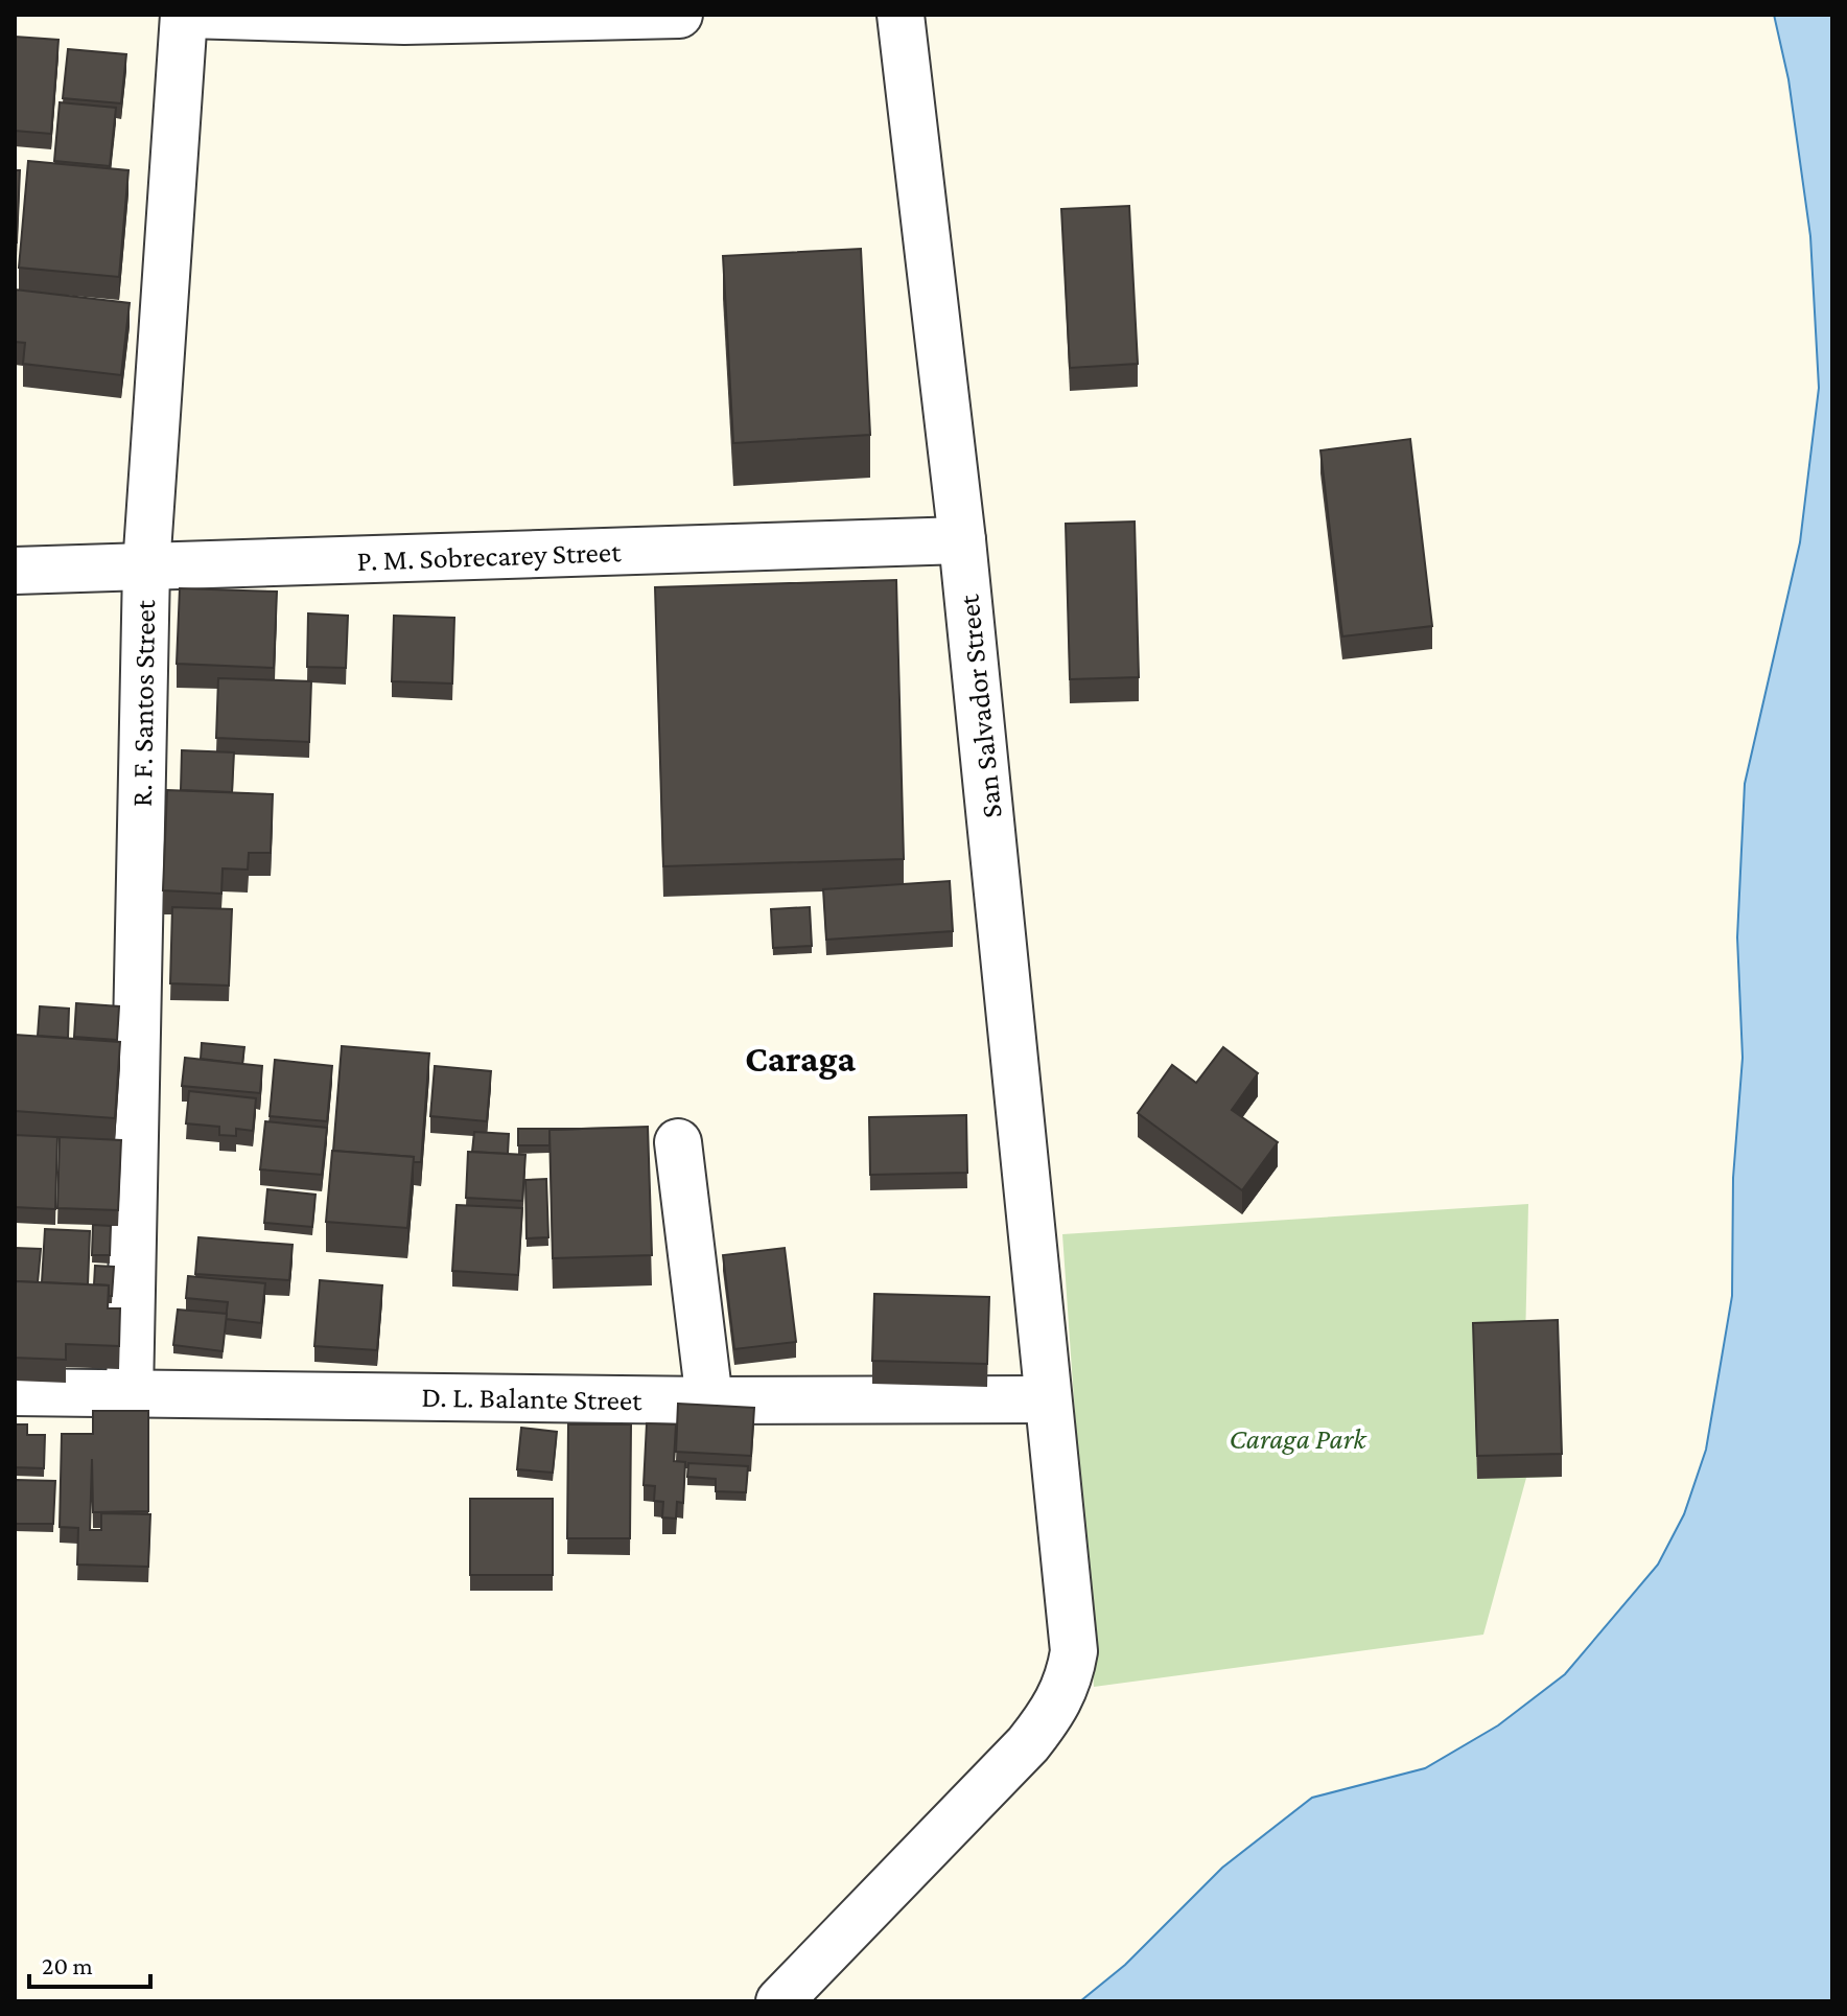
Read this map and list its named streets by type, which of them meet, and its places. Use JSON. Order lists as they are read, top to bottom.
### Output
{
  "streets": {
    "street": [
      "P. M. Sobrecarey Street",
      "R. F. Santos Street",
      "San Salvador Street",
      "D. L. Balante Street"
    ]
  },
  "crossings": [
    ["P. M. Sobrecarey Street", "R. F. Santos Street"],
    ["P. M. Sobrecarey Street", "San Salvador Street"],
    ["R. F. Santos Street", "D. L. Balante Street"],
    ["San Salvador Street", "D. L. Balante Street"]
  ],
  "districts": ["Caraga"],
  "parks": ["Caraga Park"],
  "scale_bar": "20 m"
}
